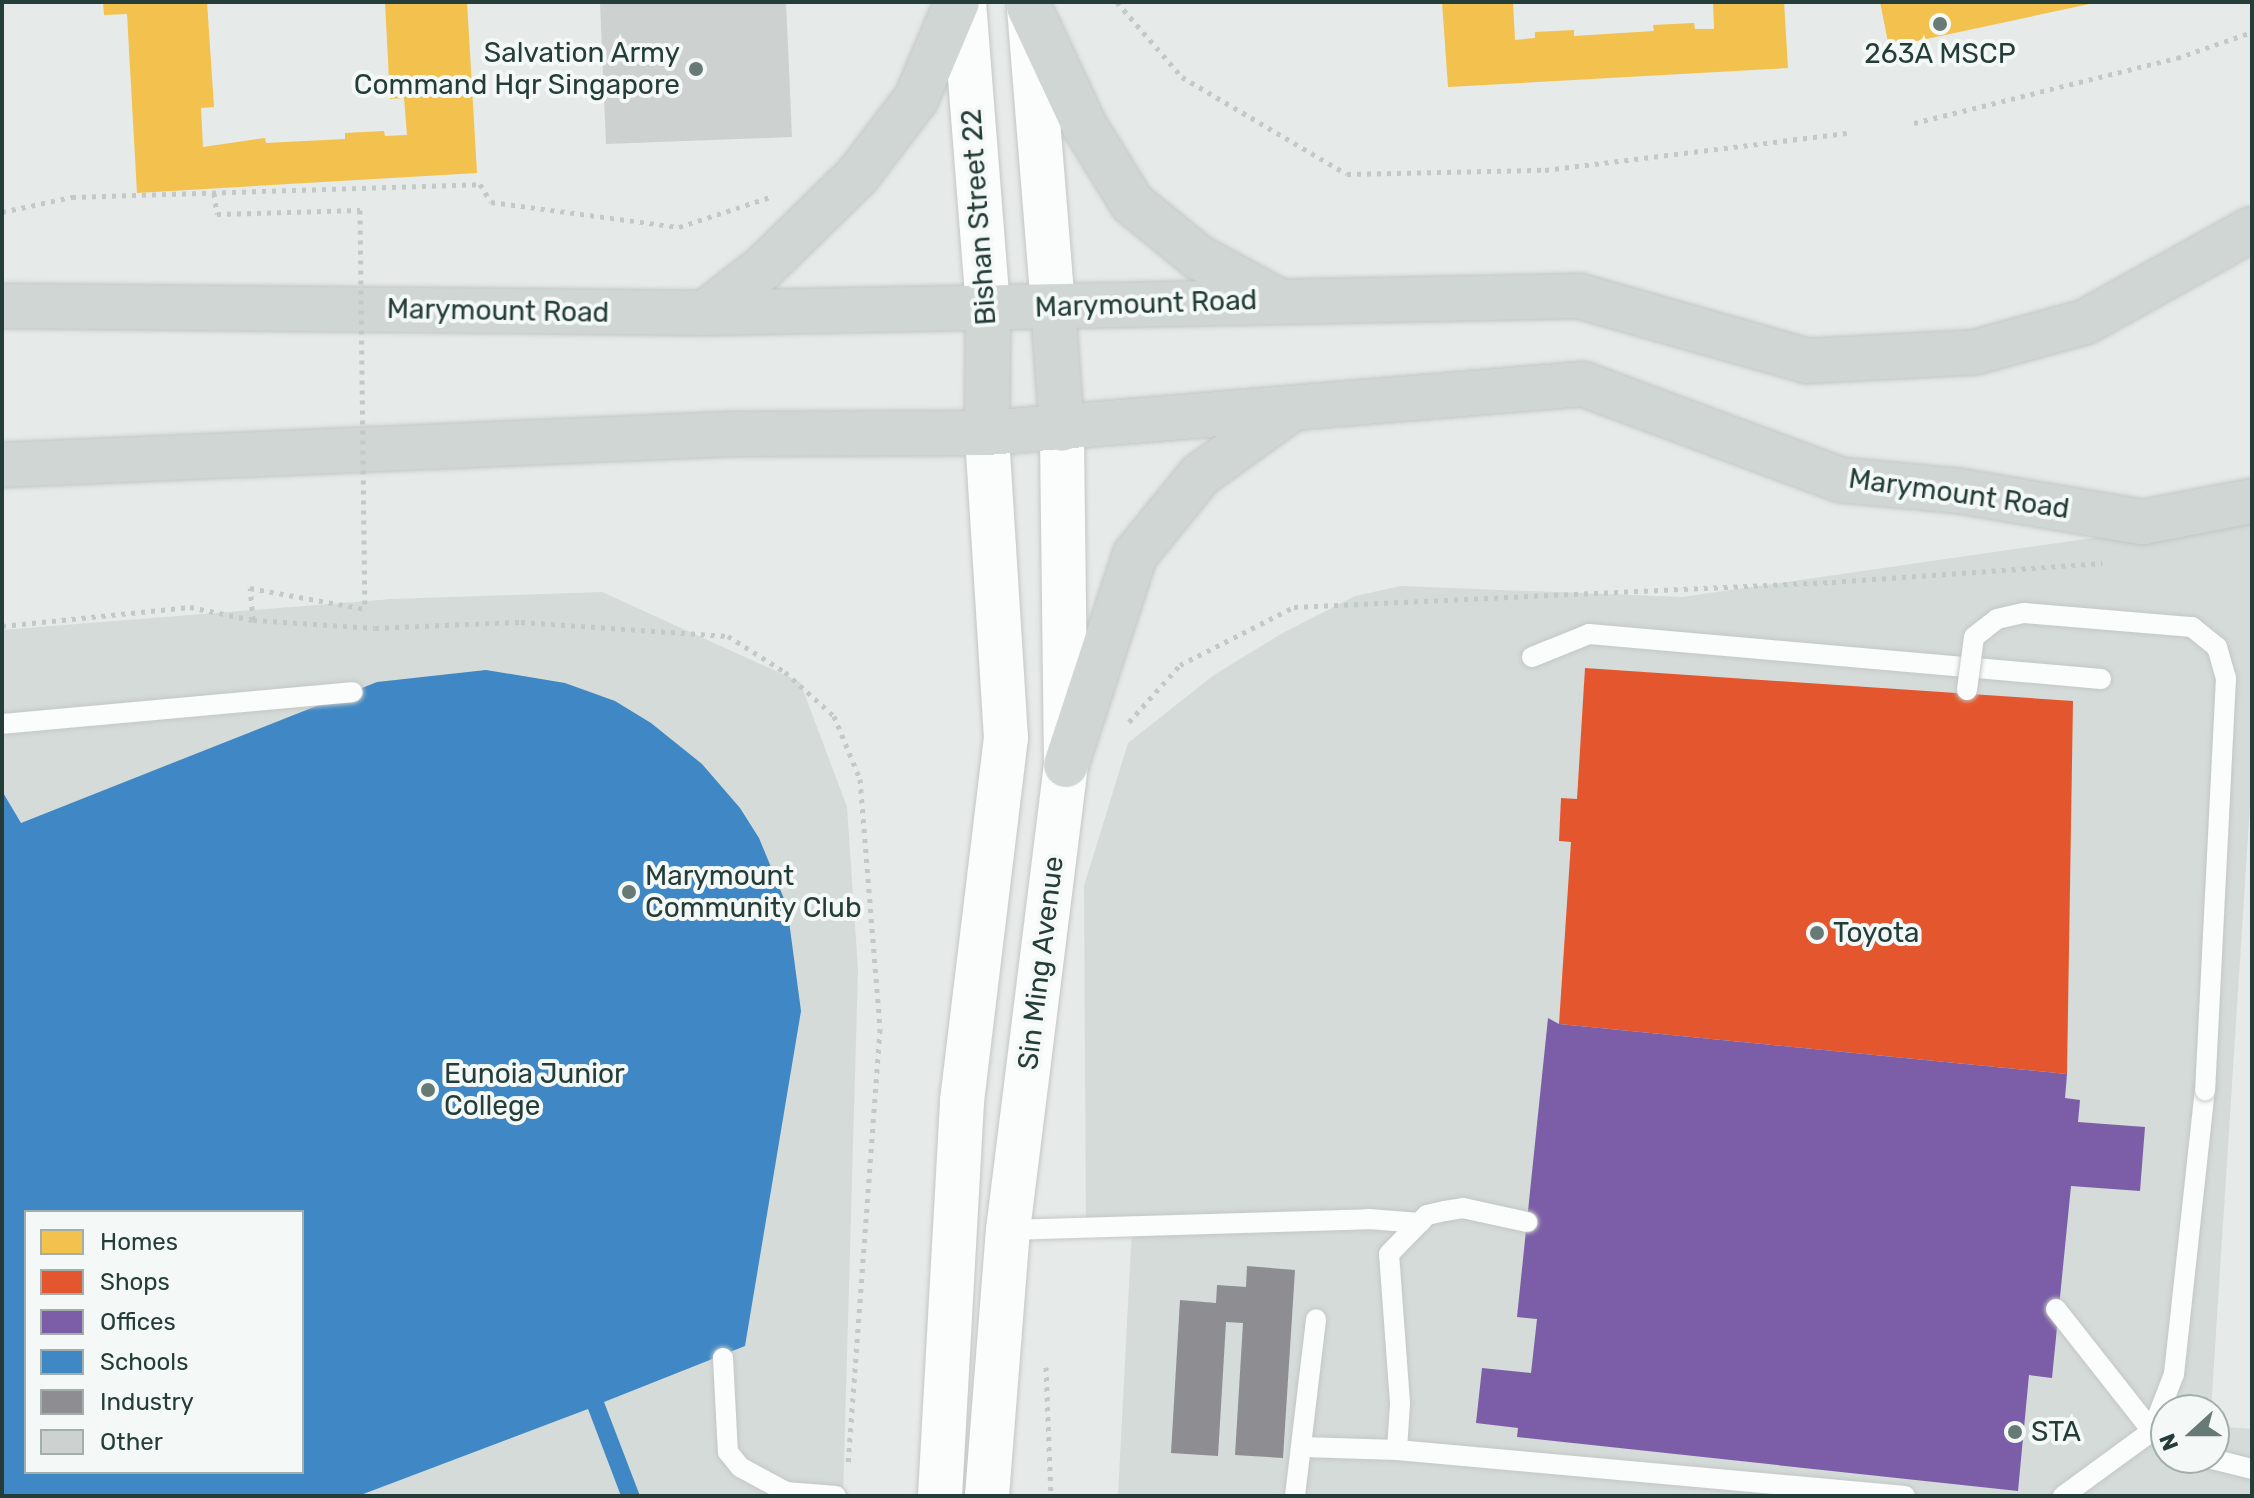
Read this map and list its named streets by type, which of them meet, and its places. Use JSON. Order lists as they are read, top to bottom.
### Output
{
  "streets": {
    "main road": ["Bishan Street 22", "Marymount Road", "Sin Ming Avenue"]
  },
  "crossings": [
    ["Bishan Street 22", "Marymount Road"],
    ["Marymount Road", "Sin Ming Avenue"]
  ],
  "places": [
    "263A MSCP",
    "Salvation Army Command Hqr Singapore",
    "Marymount Community Club",
    "Toyota",
    "Eunoia Junior College",
    "STA"
  ],
  "legend": [
    "Homes",
    "Shops",
    "Offices",
    "Schools",
    "Industry",
    "Other"
  ],
  "north": "left"
}
